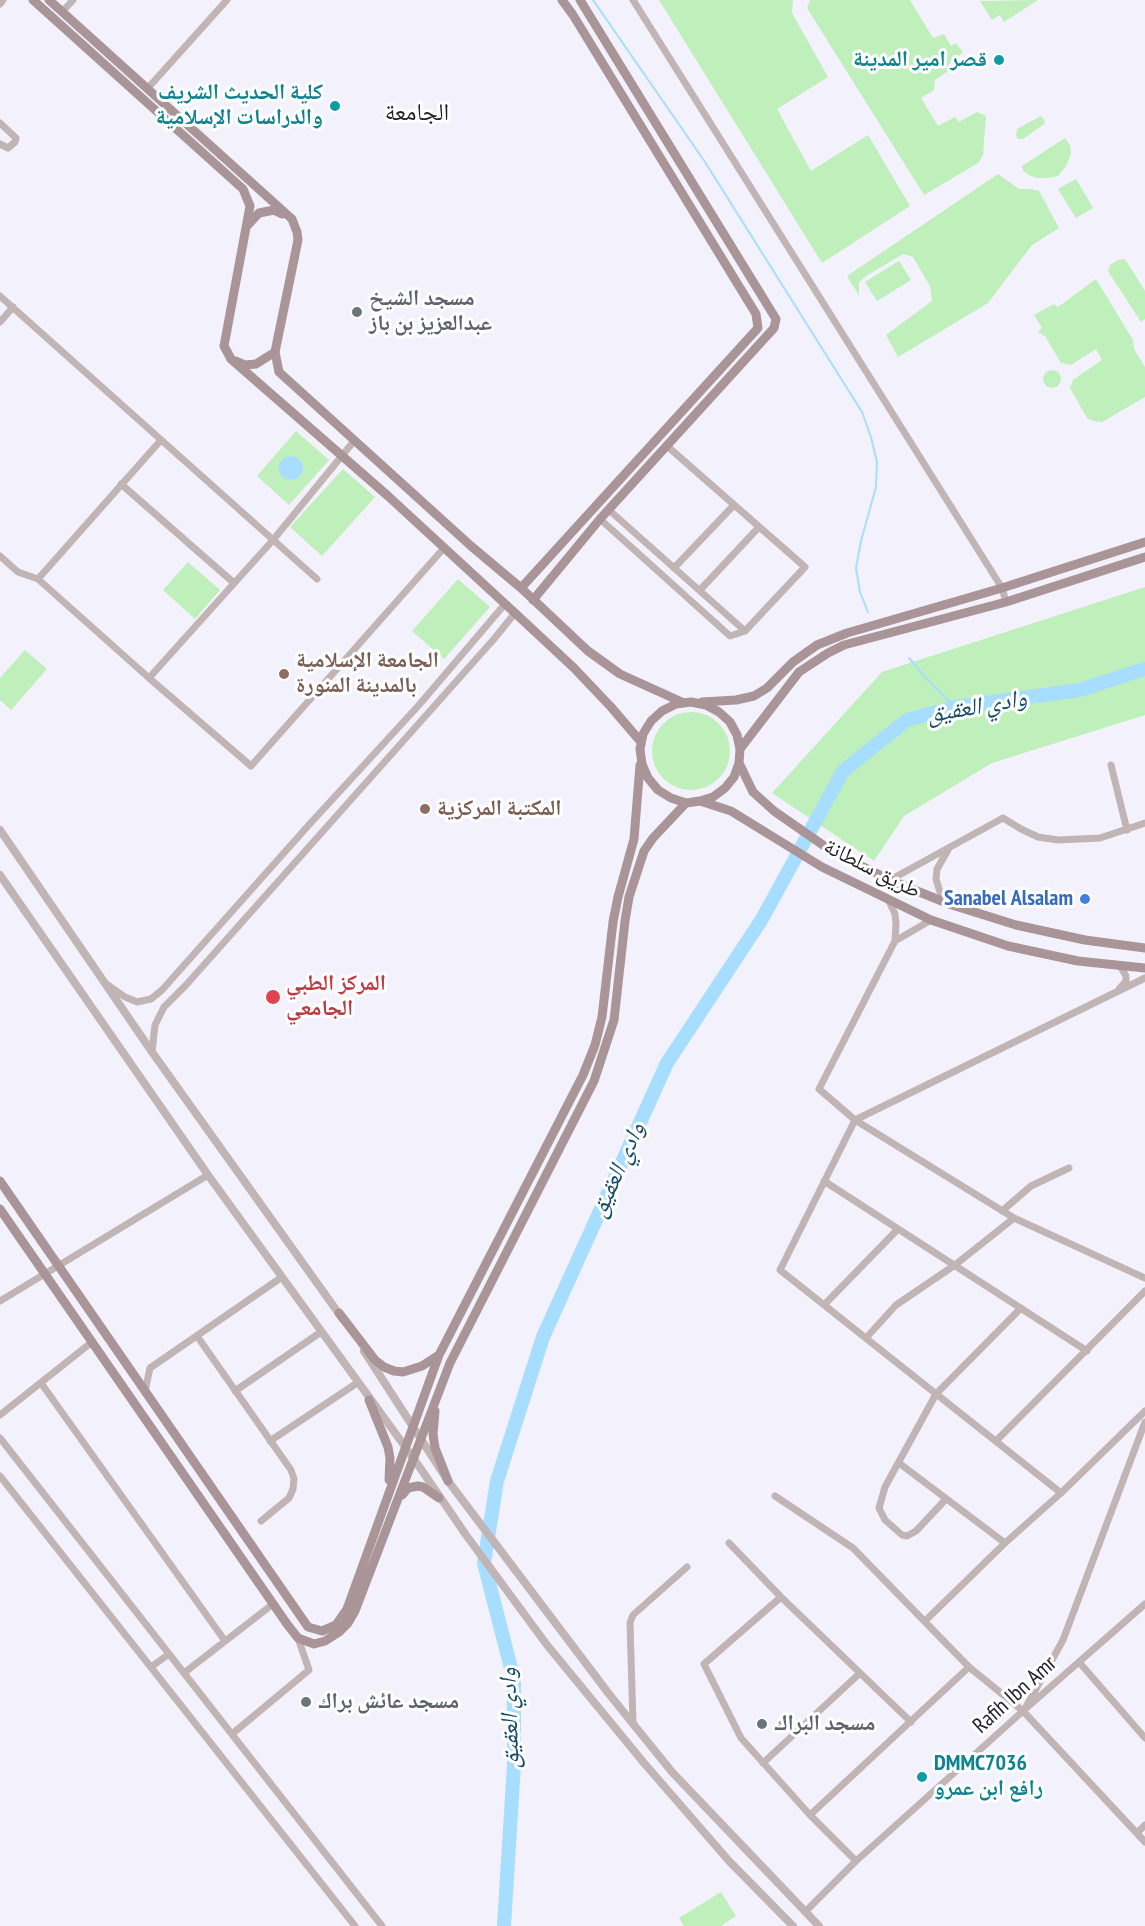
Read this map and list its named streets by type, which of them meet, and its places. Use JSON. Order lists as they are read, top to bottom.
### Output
{
  "streets": {
    "main road": ["طريق سلطانة"],
    "street": ["Rafih Ibn Amr"]
  },
  "districts": ["الجامعة"],
  "water": ["وادي العقيق"],
  "places": [
    "قصر امير المدينة",
    "كلية الحديث الشريف والدراسات الإسلامية",
    "مسجد الشيخ عبدالعزيز بن باز",
    "الجامعة الإسلامية بالمدينة المنورة",
    "المكتبة المركزية",
    "Sanabel Alsalam",
    "المركز الطبي الجامعي",
    "مسجد عائش براك",
    "مسجد البراك",
    "DMMC7036 رافع ابن عمرو"
  ]
}
